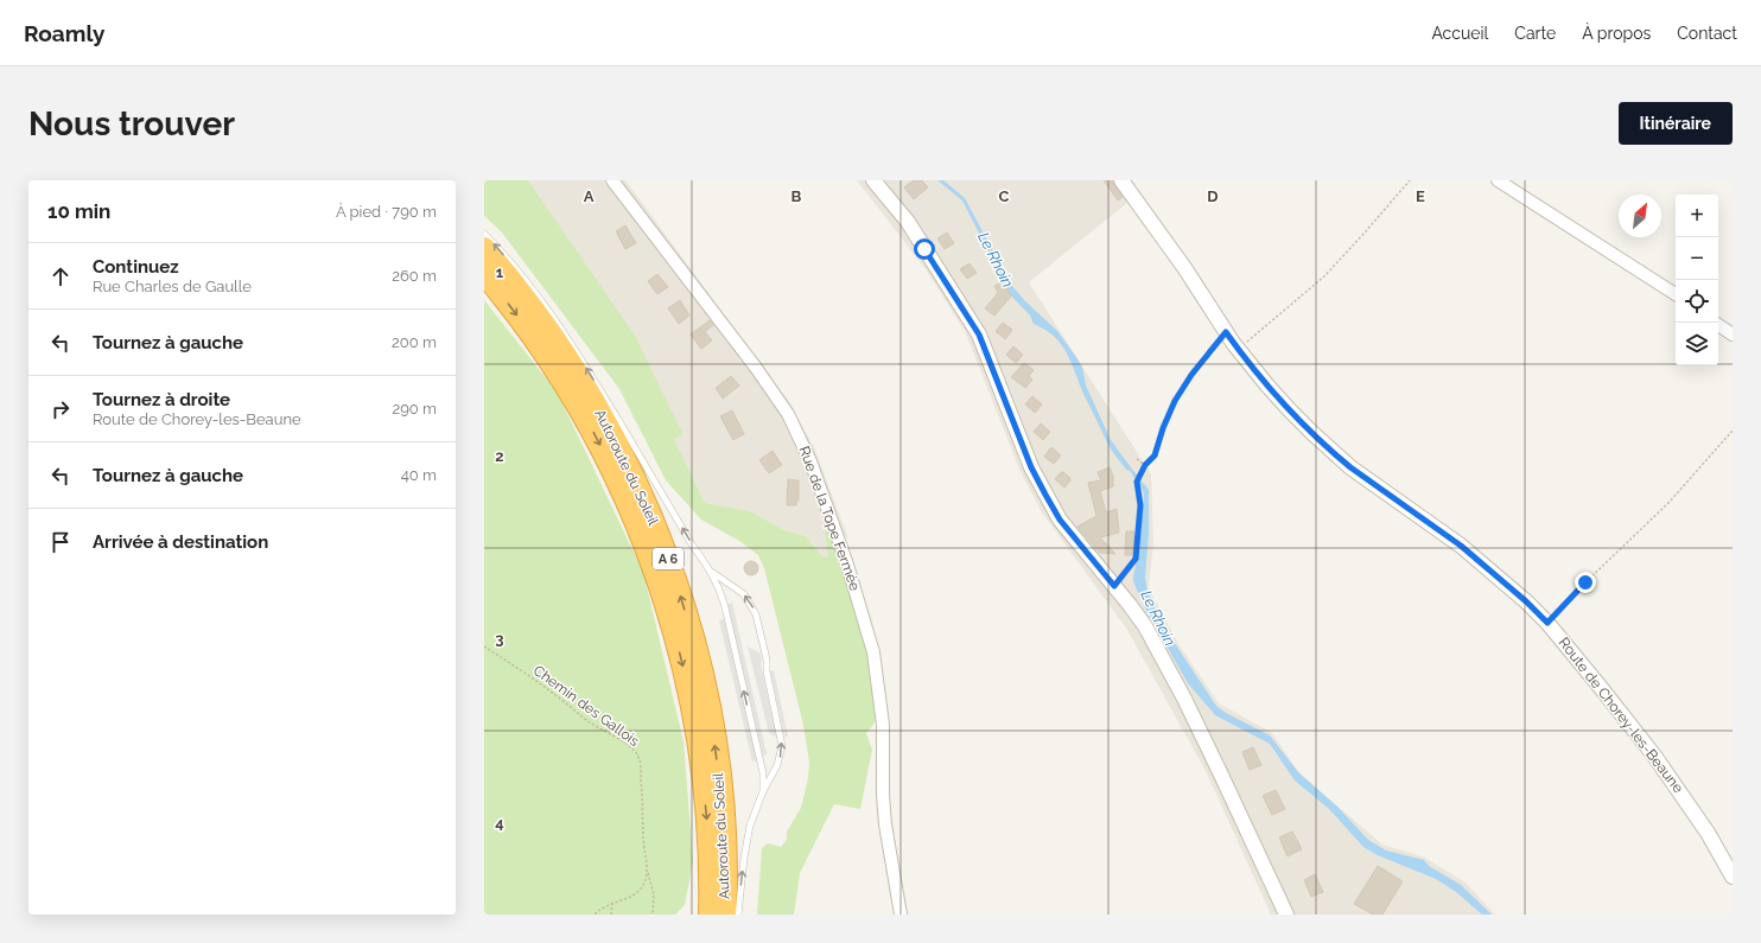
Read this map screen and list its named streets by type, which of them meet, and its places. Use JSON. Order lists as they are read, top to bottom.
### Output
{
  "streets": {
    "highway": ["Autoroute du Soleil", "A 6"],
    "street": ["Rue de la Tope Fermée", "Route de Chorey-les-Beaune"],
    "path": ["Chemin des Gallois"]
  },
  "water": ["Le Rhoin"],
  "north": "top right",
  "page": {
    "header": "Roamly",
    "nav": [
      "Accueil",
      "Carte",
      "À propos",
      "Contact"
    ],
    "buttons": "Itinéraire",
    "title": "Nous trouver",
    "heading": ["10 min", "À pied · 790 m"],
    "map_buttons": ["+", "−"],
    "list": [
      ["Continuez", "Rue Charles de Gaulle", "260 m"],
      ["Tournez à gauche", "200 m"],
      ["Tournez à droite", "Route de Chorey-les-Beaune", "290 m"],
      ["Tournez à gauche", "40 m"],
      "Arrivée à destination"
    ]
  },
  "grid": {
    "columns": [
      "A",
      "B",
      "C",
      "D",
      "E"
    ],
    "rows": [
      "1",
      "2",
      "3",
      "4"
    ]
  }
}
